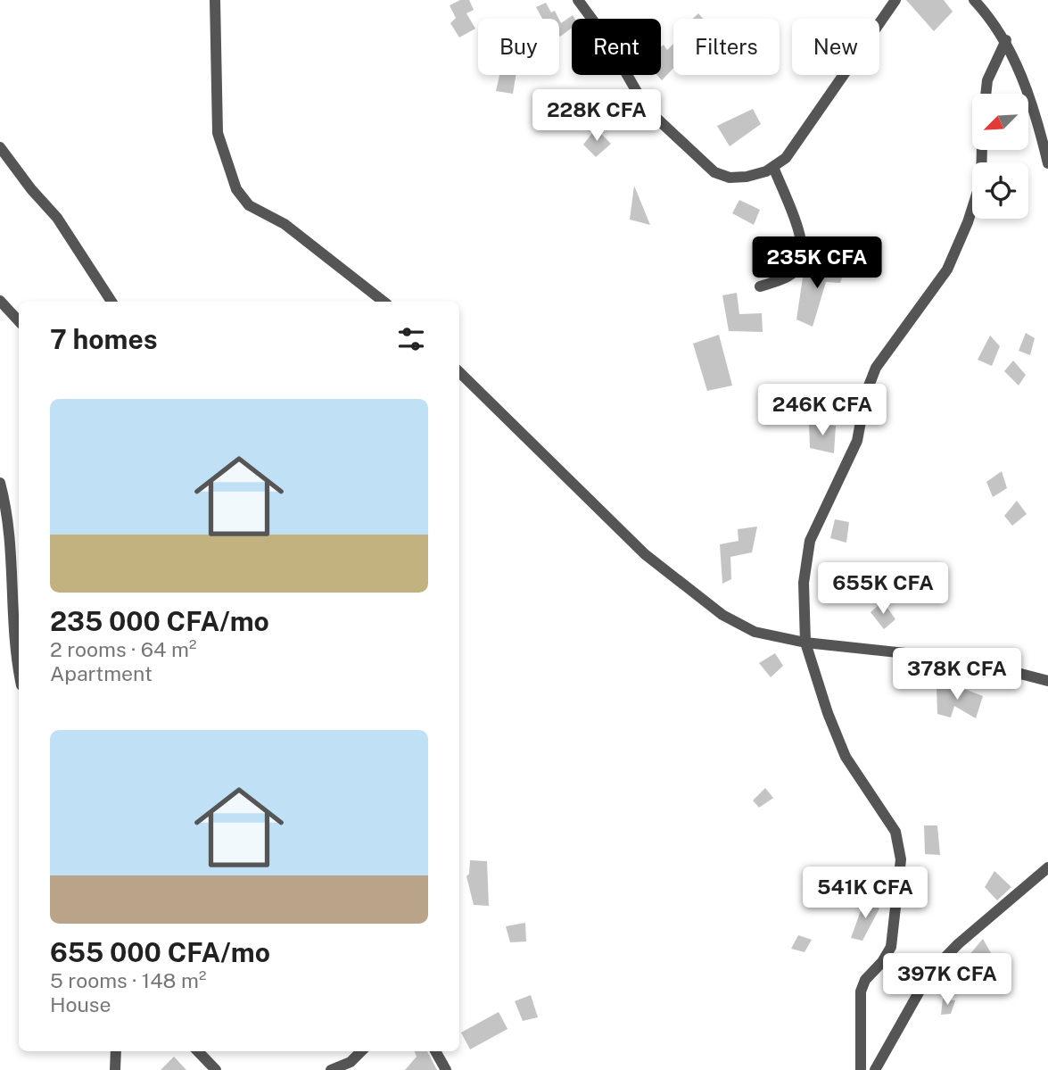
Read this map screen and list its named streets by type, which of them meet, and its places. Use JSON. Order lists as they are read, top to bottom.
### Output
{
  "north": "bottom left",
  "page": {
    "chip": [
      "Buy",
      "Rent",
      "Filters",
      "New"
    ],
    "price": [
      "228K CFA",
      "235K CFA",
      "246K CFA",
      "655K CFA",
      "378K CFA",
      "541K CFA",
      "397K CFA"
    ],
    "heading": "7 homes",
    "list": [
      {
        "name": "235 000 CFA/mo",
        "note": "2 rooms · 64 m² · Apartment"
      },
      {
        "name": "655 000 CFA/mo",
        "note": "5 rooms · 148 m² · House"
      }
    ]
  }
}
